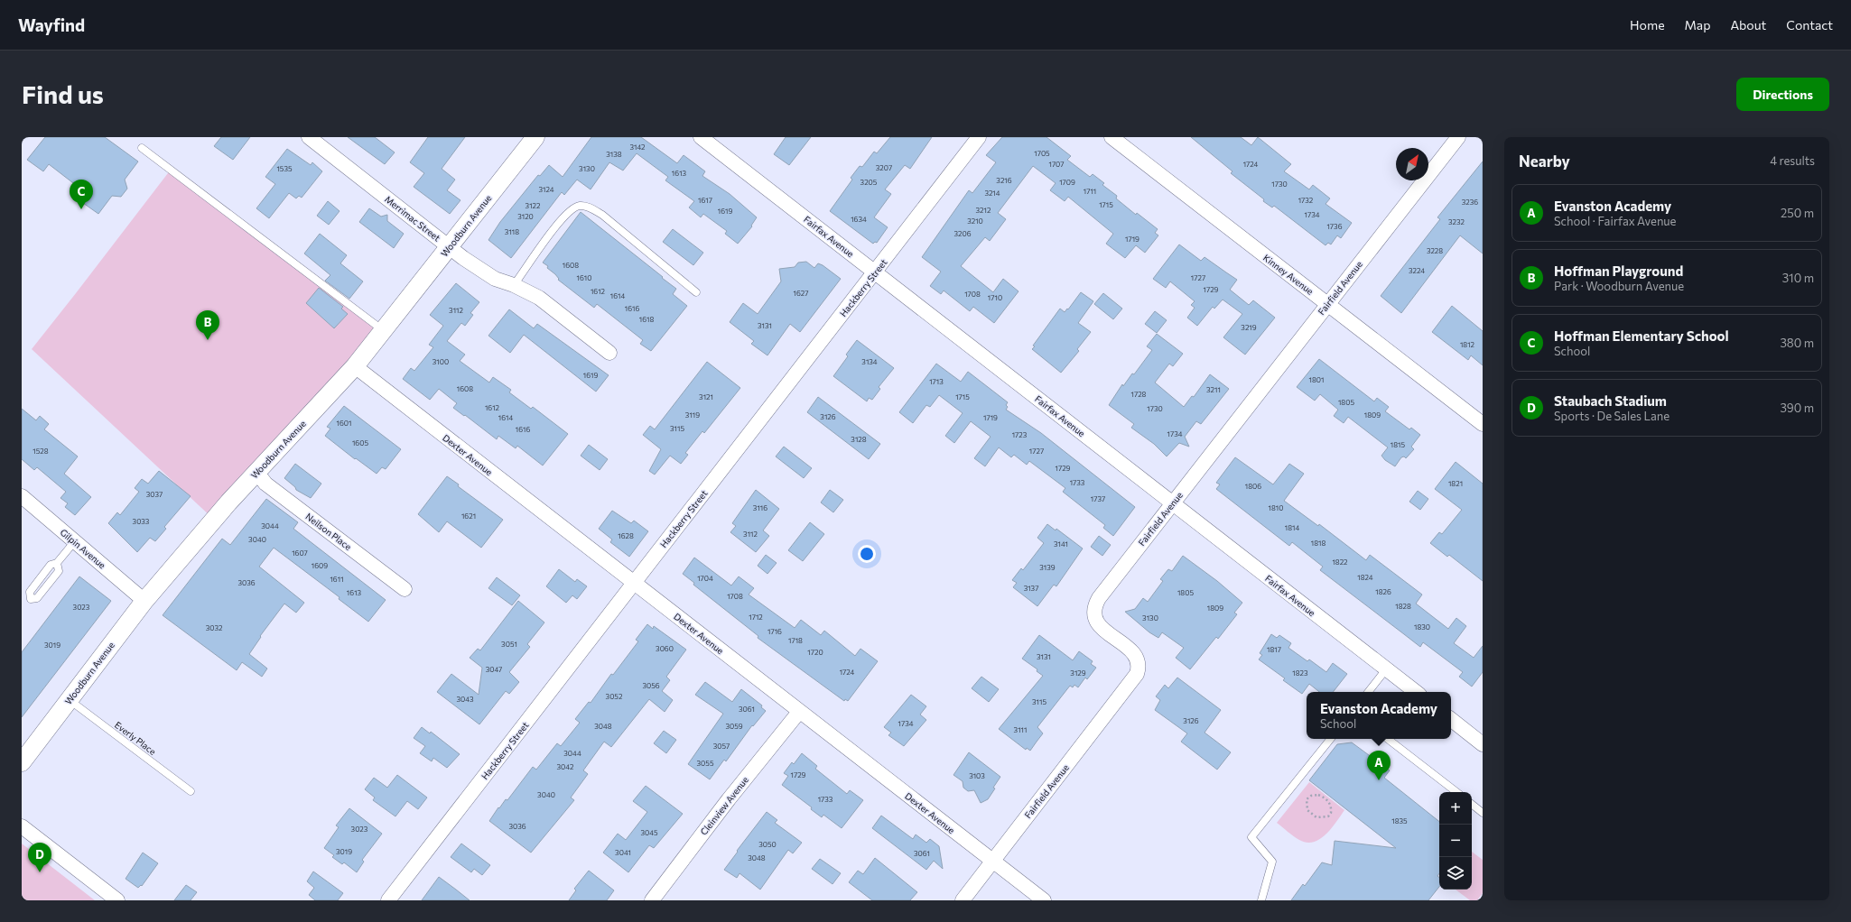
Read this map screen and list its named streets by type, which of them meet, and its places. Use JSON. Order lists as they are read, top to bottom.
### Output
{
  "streets": {
    "street": [
      "Merrimac Street",
      "Woodburn Avenue",
      "Fairfax Avenue",
      "Kinney Avenue",
      "Hackberry Street",
      "Fairfield Avenue",
      "Dexter Avenue",
      "Neilson Place",
      "Gilpin Avenue",
      "Cleinview Avenue"
    ],
    "lane": ["Everly Place"]
  },
  "crossings": [
    ["Merrimac Street", "Woodburn Avenue"],
    ["Woodburn Avenue", "Dexter Avenue"],
    ["Woodburn Avenue", "Neilson Place"],
    ["Woodburn Avenue", "Gilpin Avenue"],
    ["Woodburn Avenue", "Everly Place"],
    ["Fairfax Avenue", "Hackberry Street"],
    ["Fairfax Avenue", "Fairfield Avenue"],
    ["Kinney Avenue", "Fairfield Avenue"],
    ["Hackberry Street", "Dexter Avenue"],
    ["Fairfield Avenue", "Dexter Avenue"],
    ["Dexter Avenue", "Cleinview Avenue"]
  ],
  "house_numbers": [
    "3142",
    "1705",
    "3138",
    "1707",
    "1724",
    "3207",
    "1535",
    "3130",
    "1613",
    "3216",
    "3205",
    "1709",
    "1730",
    "3124",
    "1711",
    "3214",
    "1617",
    "1732",
    "3236",
    "1715",
    "3122",
    "3212",
    "1619",
    "1734",
    "3120",
    "1634",
    "3210",
    "3232",
    "1736",
    "3118",
    "3206",
    "1719",
    "3228",
    "1608",
    "3224",
    "1610",
    "1727",
    "1729",
    "1612",
    "1627",
    "1708",
    "1614",
    "1710",
    "1616",
    "3112",
    "1618",
    "3131",
    "3219",
    "1812",
    "3100",
    "3134",
    "1619",
    "1801",
    "1713",
    "1608",
    "3211",
    "1728",
    "3121",
    "1715",
    "1805",
    "1612",
    "1730",
    "3119",
    "1809",
    "3126",
    "1614",
    "1719",
    "1601",
    "3115",
    "1616",
    "1734",
    "1723",
    "3128",
    "1605",
    "1815",
    "1528",
    "1727",
    "1729",
    "1733",
    "1821",
    "1806",
    "3037",
    "1737",
    "3116",
    "1810",
    "1621",
    "3033",
    "3044",
    "1814",
    "3112",
    "1628",
    "3040",
    "1818",
    "3141",
    "1607",
    "1822",
    "1609",
    "3139",
    "1824",
    "1704",
    "1611",
    "3036",
    "3137",
    "1826",
    "1613",
    "1805",
    "1708",
    "1828",
    "3023",
    "1809",
    "1712",
    "3130",
    "1830",
    "3032",
    "1716",
    "1718",
    "3051",
    "3019",
    "3060",
    "1817",
    "1720",
    "3131",
    "3047",
    "1724",
    "3129",
    "1823",
    "3056",
    "3052",
    "3043",
    "3115",
    "3061",
    "3126",
    "1734",
    "3048",
    "3059",
    "3111",
    "3057",
    "3044",
    "3055",
    "3042",
    "1729",
    "3103",
    "3040",
    "1733",
    "1835",
    "3036",
    "3023",
    "3045",
    "3050",
    "3019",
    "3041",
    "3061",
    "3048"
  ],
  "north": "top right",
  "page": {
    "header": "Wayfind",
    "nav": [
      "Home",
      "Map",
      "About",
      "Contact"
    ],
    "buttons": "Directions",
    "title": "Find us",
    "heading": ["Nearby", "4 results"],
    "pins": [
      "C",
      "B",
      "A",
      "D"
    ],
    "list": [
      {
        "mark": "A",
        "name": "Evanston Academy",
        "note": "School · Fairfax Avenue",
        "value": "250 m"
      },
      {
        "mark": "B",
        "name": "Hoffman Playground",
        "note": "Park · Woodburn Avenue",
        "value": "310 m"
      },
      {
        "mark": "C",
        "name": "Hoffman Elementary School",
        "note": "School",
        "value": "380 m"
      },
      {
        "mark": "D",
        "name": "Staubach Stadium",
        "note": "Sports · De Sales Lane",
        "value": "390 m"
      }
    ],
    "popup": ["Evanston Academy", "School"],
    "map_buttons": ["+", "−"]
  }
}
